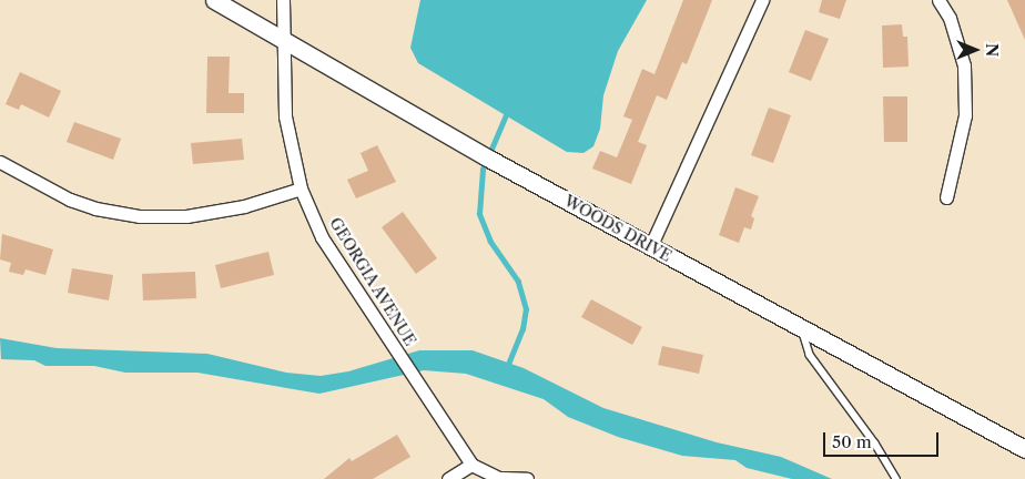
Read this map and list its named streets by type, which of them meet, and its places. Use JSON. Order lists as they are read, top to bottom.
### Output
{
  "streets": {
    "street": ["WOODS DRIVE", "GEORGIA AVENUE"]
  },
  "crossings": [
    ["WOODS DRIVE", "GEORGIA AVENUE"]
  ],
  "scale_bar": "50 m",
  "north": "right"
}
